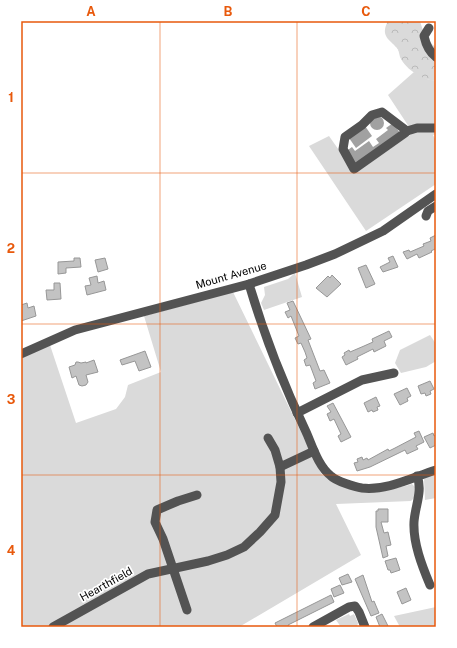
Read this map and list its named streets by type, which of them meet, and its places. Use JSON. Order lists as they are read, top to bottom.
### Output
{
  "streets": {
    "street": ["Mount Avenue", "Hearthfield"]
  },
  "grid": {
    "columns": ["A", "B", "C"],
    "rows": [
      "1",
      "2",
      "3",
      "4"
    ]
  }
}
